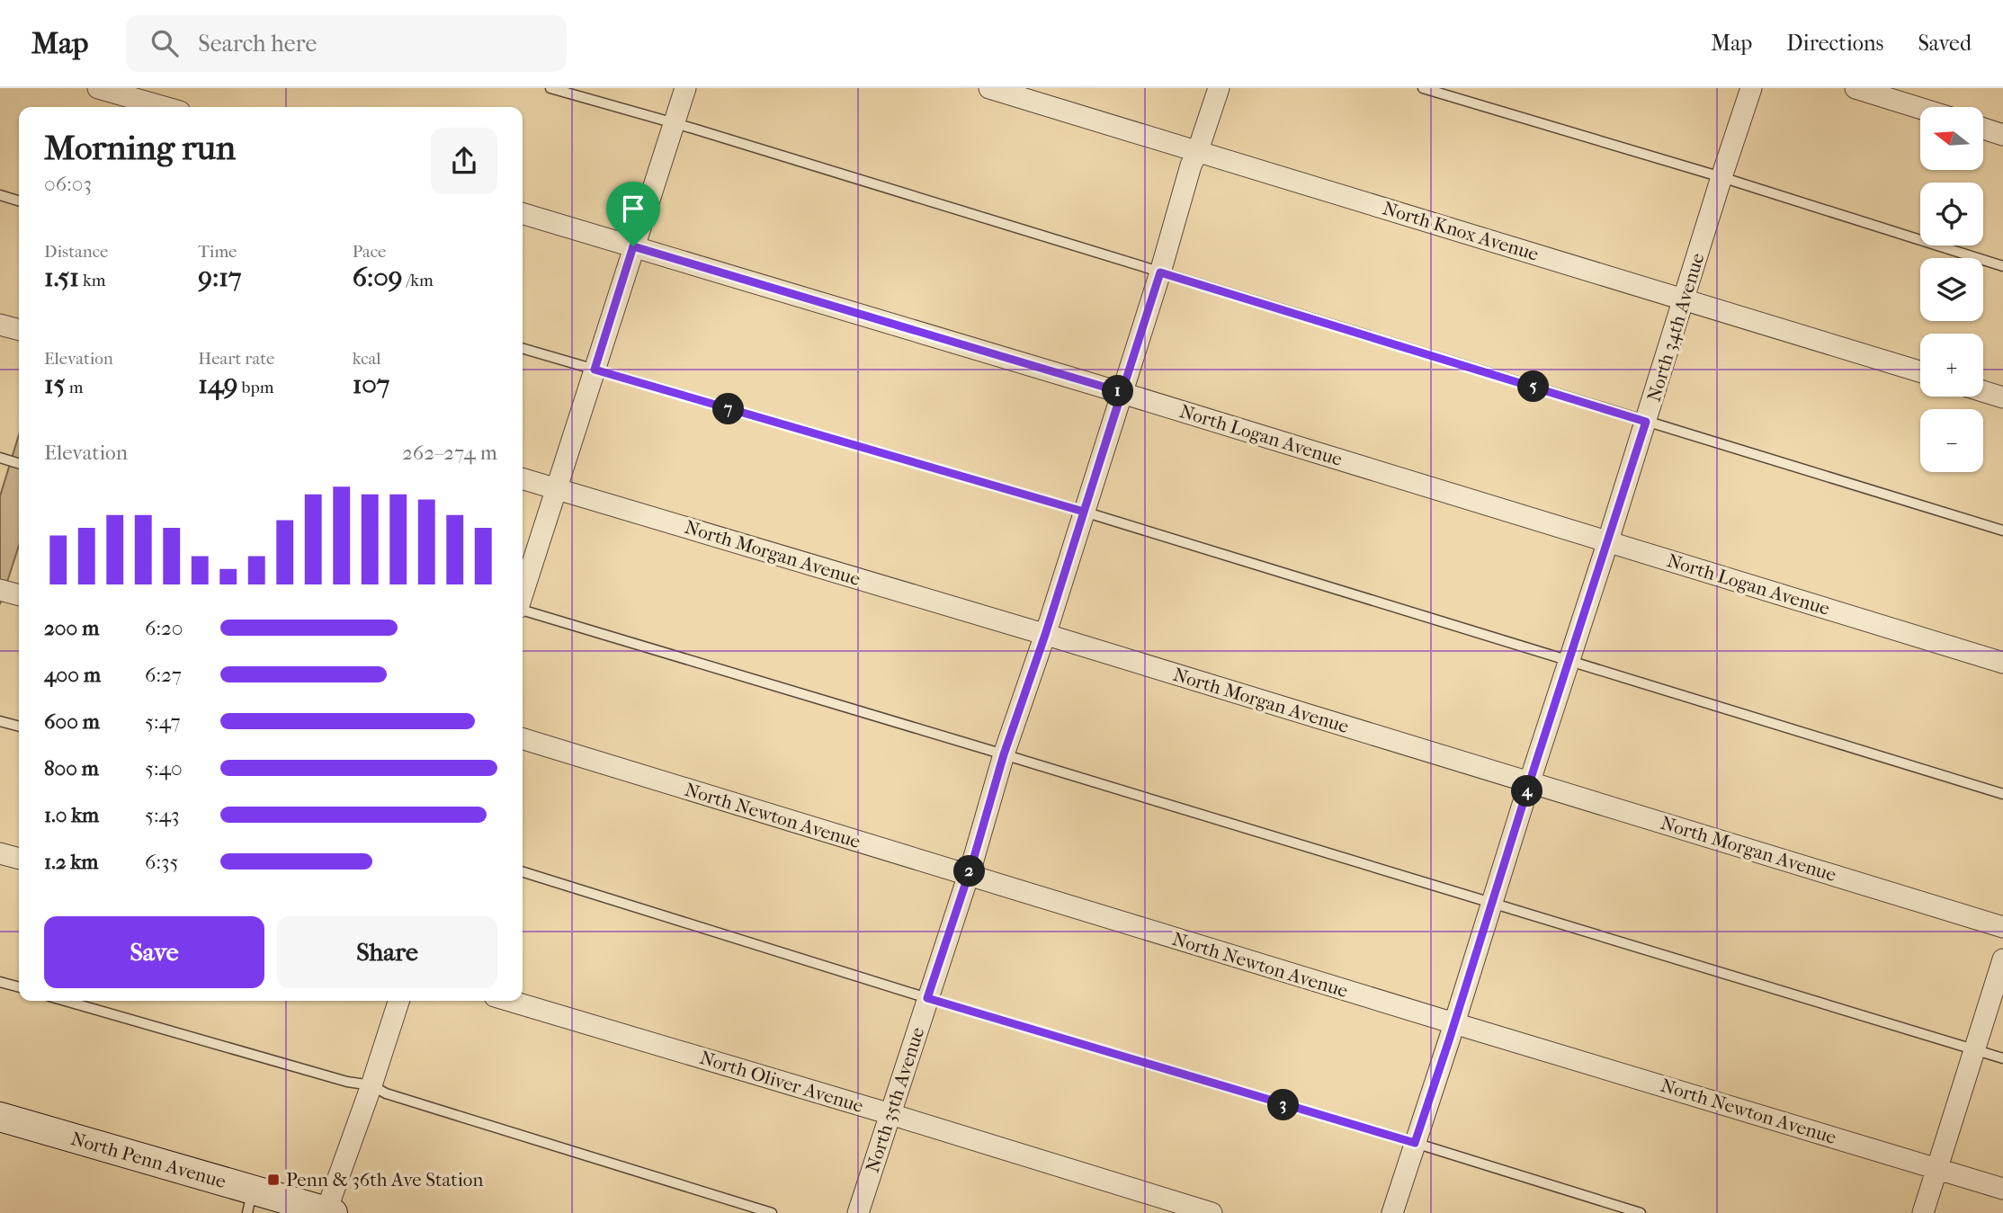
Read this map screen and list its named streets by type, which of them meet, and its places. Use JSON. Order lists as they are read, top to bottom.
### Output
{
  "streets": {
    "main road": ["North Penn Avenue"],
    "street": [
      "North Knox Avenue",
      "North 34th Avenue",
      "North Logan Avenue",
      "North Morgan Avenue",
      "North Newton Avenue",
      "North Oliver Avenue",
      "North 35th Avenue"
    ]
  },
  "crossings": [
    ["North Knox Avenue", "North 34th Avenue"],
    ["North Knox Avenue", "North 35th Avenue"],
    ["North 34th Avenue", "North Logan Avenue"],
    ["North 34th Avenue", "North Morgan Avenue"],
    ["North 34th Avenue", "North Newton Avenue"],
    ["North Logan Avenue", "North 35th Avenue"],
    ["North Morgan Avenue", "North 35th Avenue"],
    ["North Newton Avenue", "North 35th Avenue"],
    ["North Oliver Avenue", "North 35th Avenue"]
  ],
  "places": {
    "transit": ["Penn & 36th Ave Station"]
  },
  "north": "left",
  "page": {
    "header": "Map",
    "search": "Search here",
    "nav": ["Map", "Directions", "Saved"],
    "map_buttons": ["+", "−"],
    "heading": ["Morning run", "06:03"],
    "stats": [
      ["Distance", "1.51 km"],
      ["Time", "9:17"],
      ["Pace", "6:09 /km"],
      ["Elevation", "15 m"],
      ["Heart rate", "149 bpm"],
      ["kcal", "107"]
    ],
    "pins": [
      "5",
      "1",
      "7",
      "4",
      "2",
      "3"
    ],
    "chart": ["Elevation", "262–274 m"],
    "list": [
      {
        "name": "200 m",
        "note": "6:20"
      },
      {
        "name": "400 m",
        "note": "6:27"
      },
      {
        "name": "600 m",
        "note": "5:47"
      },
      {
        "name": "800 m",
        "note": "5:40"
      },
      {
        "name": "1.0 km",
        "note": "5:43"
      },
      {
        "name": "1.2 km",
        "note": "6:35"
      }
    ],
    "buttons": ["Save", "Share"]
  }
}
